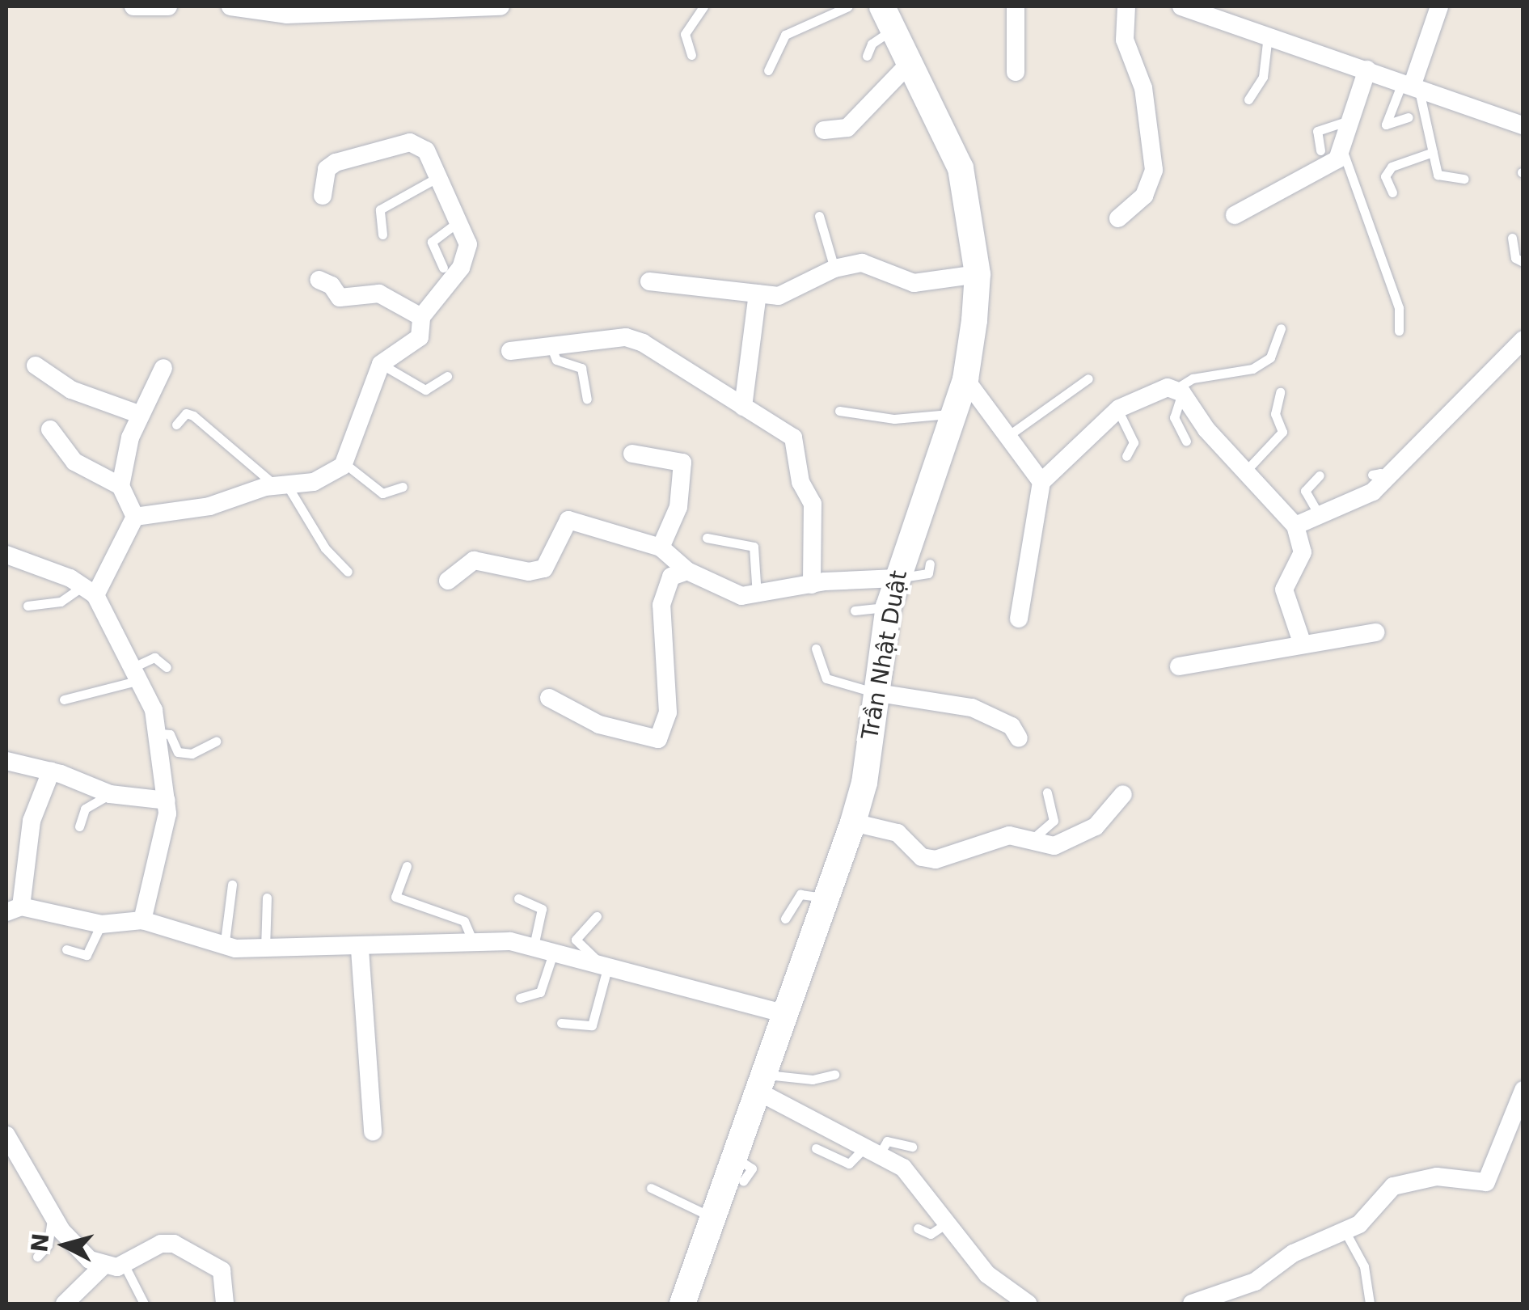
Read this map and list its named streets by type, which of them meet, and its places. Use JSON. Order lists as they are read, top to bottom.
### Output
{
  "streets": {
    "main road": ["Trần Nhật Duật"]
  },
  "north": "left"
}
